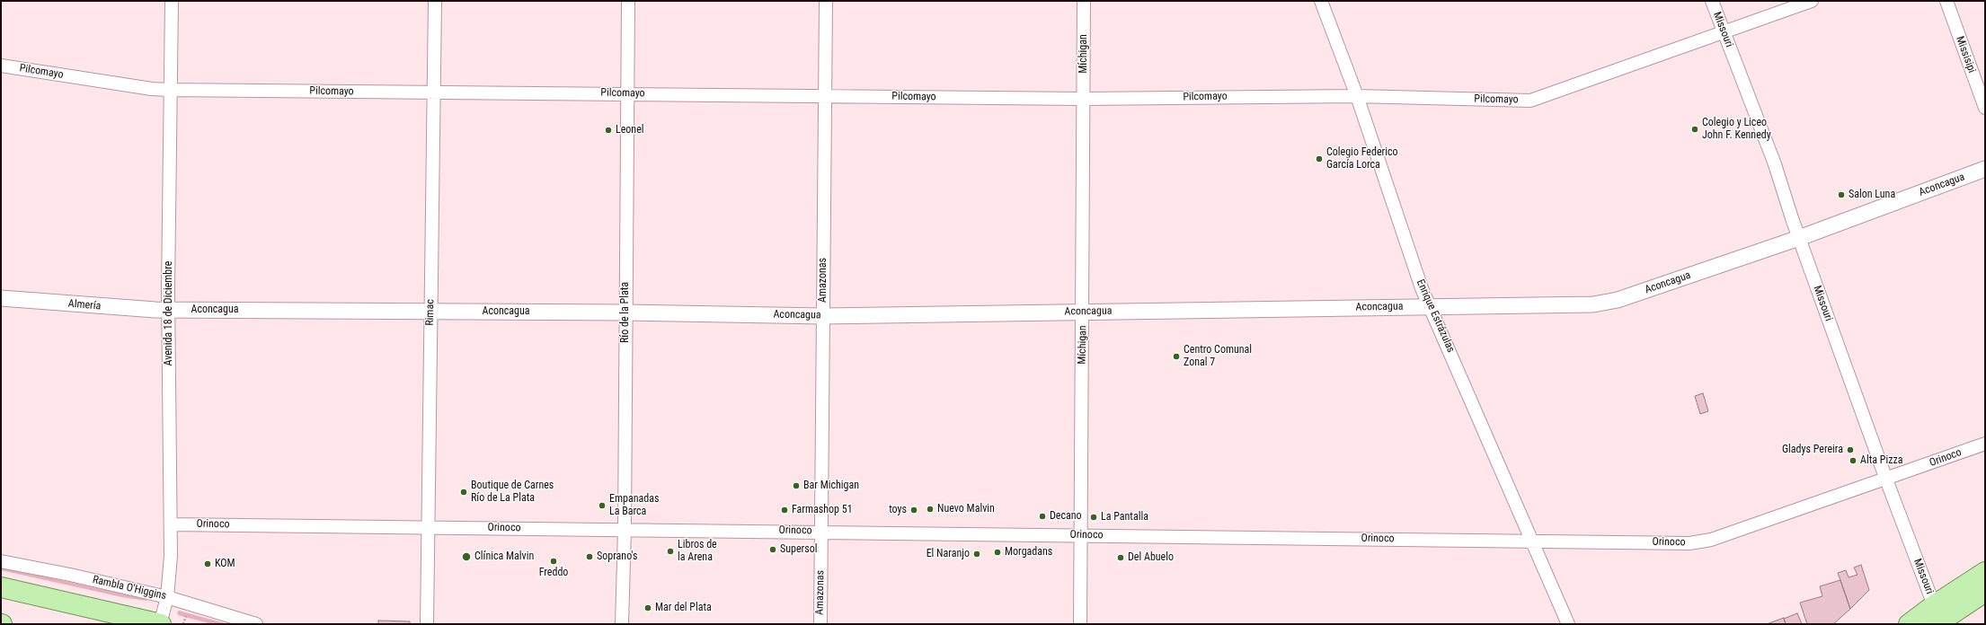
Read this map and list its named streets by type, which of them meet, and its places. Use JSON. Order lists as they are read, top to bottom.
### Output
{
  "streets": {
    "street": [
      "Missouri",
      "Míchigan",
      "Missisipi",
      "Pilcomayo",
      "Aconcagua",
      "Amazonas",
      "Almería",
      "Rimac",
      "Río de la Plata",
      "Avenida 18 de Diciembre",
      "Enrique Estrázulas",
      "Orinoco",
      "Rambla O'Higgins"
    ]
  },
  "crossings": [
    ["Missouri", "Pilcomayo"],
    ["Missouri", "Aconcagua"],
    ["Missouri", "Orinoco"],
    ["Míchigan", "Pilcomayo"],
    ["Míchigan", "Aconcagua"],
    ["Míchigan", "Orinoco"],
    ["Pilcomayo", "Amazonas"],
    ["Pilcomayo", "Rimac"],
    ["Pilcomayo", "Río de la Plata"],
    ["Pilcomayo", "Avenida 18 de Diciembre"],
    ["Pilcomayo", "Enrique Estrázulas"],
    ["Aconcagua", "Amazonas"],
    ["Aconcagua", "Almería"],
    ["Aconcagua", "Rimac"],
    ["Aconcagua", "Río de la Plata"],
    ["Aconcagua", "Avenida 18 de Diciembre"],
    ["Aconcagua", "Enrique Estrázulas"],
    ["Amazonas", "Orinoco"],
    ["Almería", "Avenida 18 de Diciembre"],
    ["Rimac", "Orinoco"],
    ["Río de la Plata", "Orinoco"],
    ["Avenida 18 de Diciembre", "Orinoco"],
    ["Avenida 18 de Diciembre", "Rambla O'Higgins"],
    ["Enrique Estrázulas", "Orinoco"]
  ],
  "places": [
    "Colegio y Liceo John F. Kennedy",
    "Leonel",
    "Colegio Federico García Lorca",
    "Salon Luna",
    "Centro Comunal Zonal 7",
    "Gladys Pereira",
    "Alta Pizza",
    "Bar Michigan",
    "Boutique de Carnes Río de La Plata",
    "Empanadas La Barca",
    "Nuevo Malvin",
    "Farmashop 51",
    "toys",
    "Decano",
    "La Pantalla",
    "Supersol",
    "Libros de la Arena",
    "Morgadans",
    "El Naranjo",
    "Clínica Malvin",
    "Soprano's",
    "Del Abuelo",
    "Freddo",
    "KOM",
    "Mar del Plata"
  ]
}
